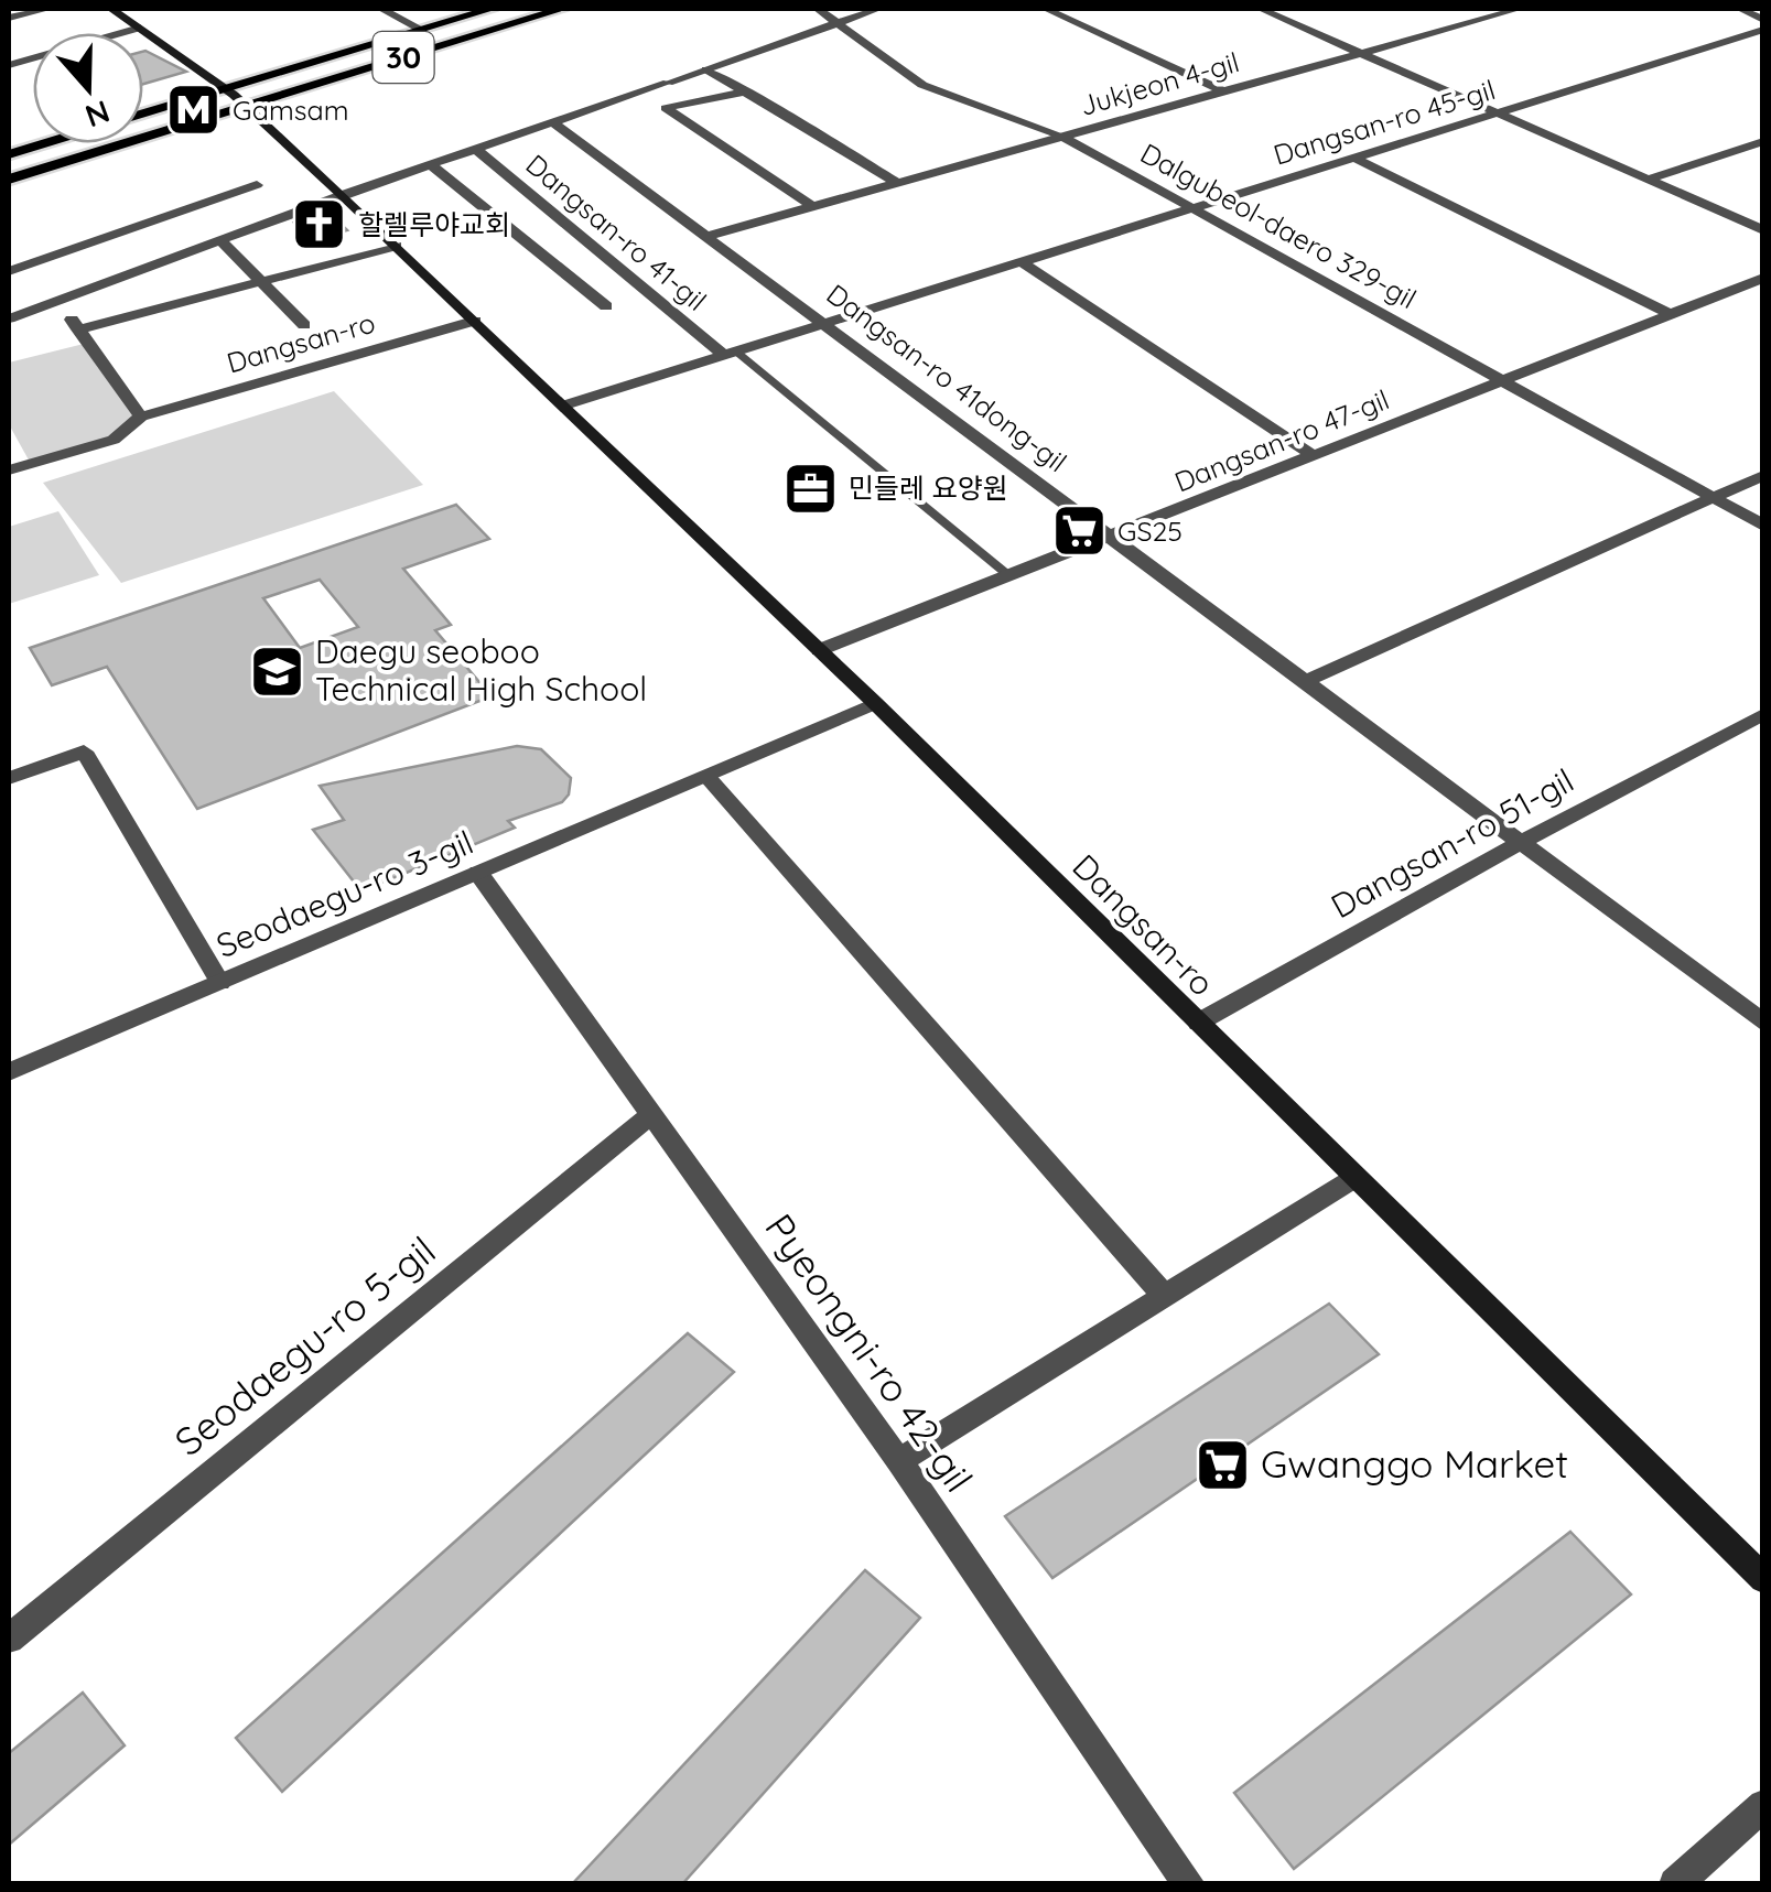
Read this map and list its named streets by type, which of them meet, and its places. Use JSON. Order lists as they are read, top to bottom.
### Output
{
  "streets": {
    "main road": ["30", "Dangsan-ro"],
    "street": [
      "Jukjeon 4-gil",
      "Dangsan-ro 45-gil",
      "Dalgubeol-daero 329-gil",
      "Dangsan-ro 41-gil",
      "Dangsan-ro 41dong-gil",
      "Dangsan-ro 47-gil",
      "Dangsan-ro 51-gil",
      "Seodaegu-ro 3-gil",
      "Seodaegu-ro 5-gil",
      "Pyeongni-ro 42-gil"
    ]
  },
  "crossings": [
    ["30", "Dangsan-ro"],
    ["Jukjeon 4-gil", "Dalgubeol-daero 329-gil"],
    ["Jukjeon 4-gil", "Dangsan-ro 41dong-gil"],
    ["Dangsan-ro 45-gil", "Dalgubeol-daero 329-gil"],
    ["Dangsan-ro 45-gil", "Dangsan-ro 41-gil"],
    ["Dangsan-ro 45-gil", "Dangsan-ro"],
    ["Dangsan-ro 45-gil", "Dangsan-ro 41dong-gil"],
    ["Dalgubeol-daero 329-gil", "Dangsan-ro 41-gil"],
    ["Dalgubeol-daero 329-gil", "Dangsan-ro 47-gil"],
    ["Dangsan-ro 41-gil", "Dangsan-ro"],
    ["Dangsan-ro 41-gil", "Dangsan-ro 41dong-gil"],
    ["Dangsan-ro", "Dangsan-ro 47-gil"],
    ["Dangsan-ro", "Dangsan-ro 51-gil"],
    ["Dangsan-ro", "Seodaegu-ro 3-gil"],
    ["Dangsan-ro 41dong-gil", "Dangsan-ro 47-gil"],
    ["Dangsan-ro 41dong-gil", "Dangsan-ro 51-gil"],
    ["Seodaegu-ro 3-gil", "Pyeongni-ro 42-gil"],
    ["Seodaegu-ro 5-gil", "Pyeongni-ro 42-gil"]
  ],
  "places": {
    "metro station": ["Gamsam"],
    "church": ["할렐루야교회"],
    "office": ["민들레 요양원"],
    "supermarket": ["GS25", "Gwanggo Market"],
    "school or university": ["Daegu seoboo Technical High School"]
  },
  "north": "bottom"
}
